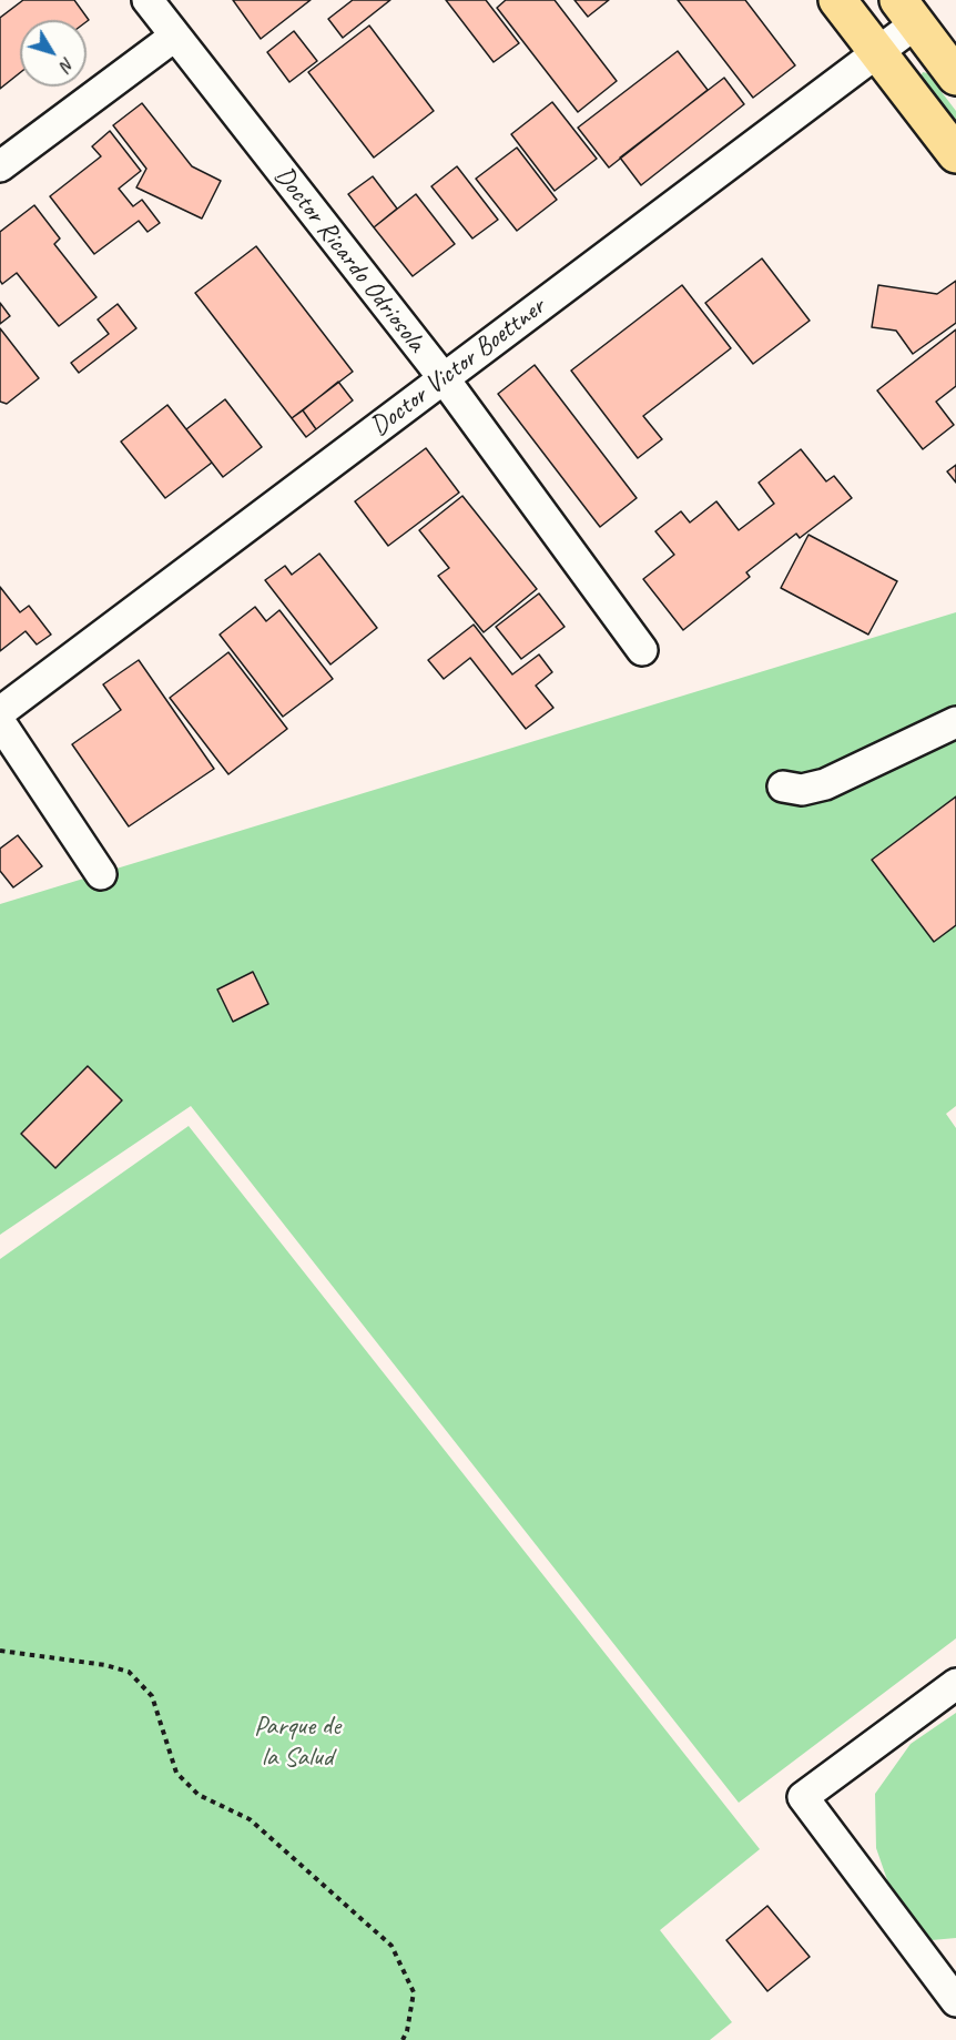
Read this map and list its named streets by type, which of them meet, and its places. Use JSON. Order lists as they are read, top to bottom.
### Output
{
  "streets": {
    "street": ["Doctor Ricardo Odriosola", "Doctor Victor Boettner"]
  },
  "crossings": [
    ["Doctor Ricardo Odriosola", "Doctor Victor Boettner"]
  ],
  "parks": ["Parque de la Salud"],
  "north": "bottom right"
}
